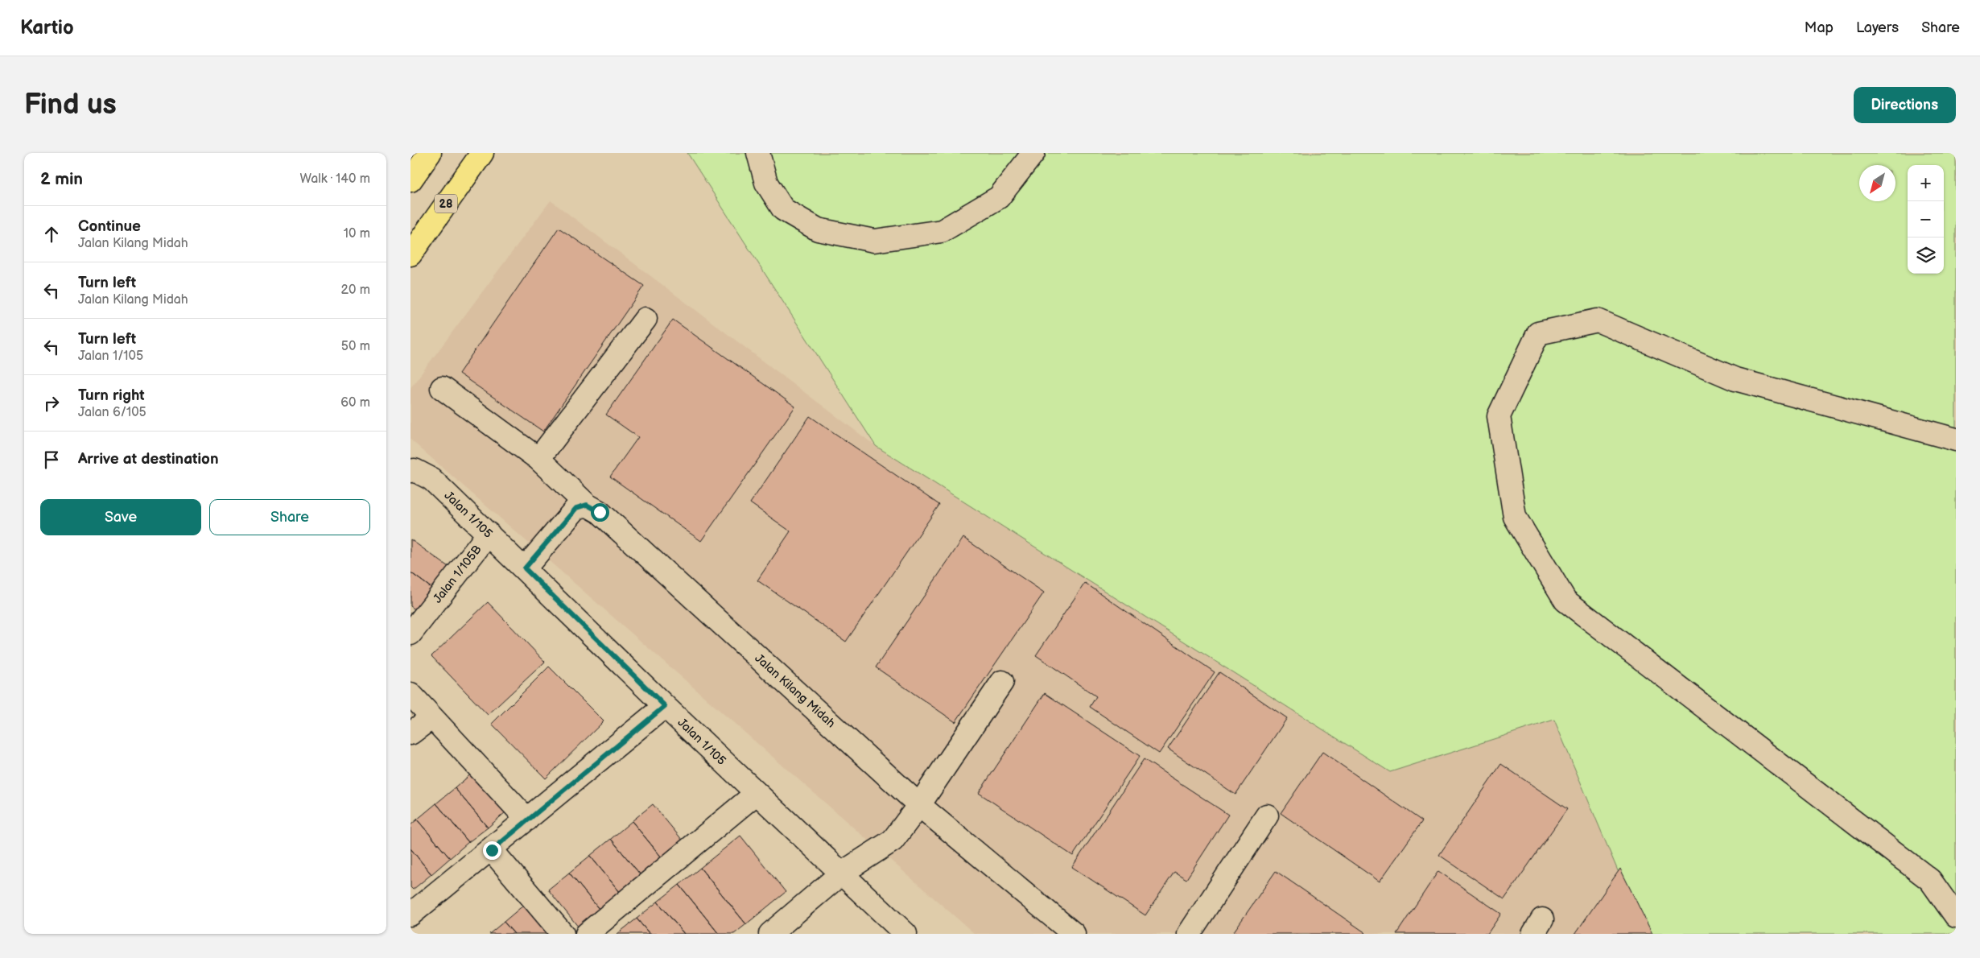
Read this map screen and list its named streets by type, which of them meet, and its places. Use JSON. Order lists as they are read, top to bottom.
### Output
{
  "streets": {
    "highway": ["28"],
    "street": ["Jalan 1/105", "Jalan 1/105B", "Jalan Kilang Midah"]
  },
  "crossings": [
    ["Jalan 1/105", "Jalan 1/105B"]
  ],
  "north": "bottom left",
  "page": {
    "header": "Kartio",
    "nav": ["Map", "Layers", "Share"],
    "buttons": [
      "Directions",
      ["Save", "Share"]
    ],
    "title": "Find us",
    "heading": ["2 min", "Walk · 140 m"],
    "map_buttons": ["+", "−"],
    "list": [
      ["Continue", "Jalan Kilang Midah", "10 m"],
      ["Turn left", "Jalan Kilang Midah", "20 m"],
      ["Turn left", "Jalan 1/105", "50 m"],
      ["Turn right", "Jalan 6/105", "60 m"],
      "Arrive at destination"
    ]
  }
}
